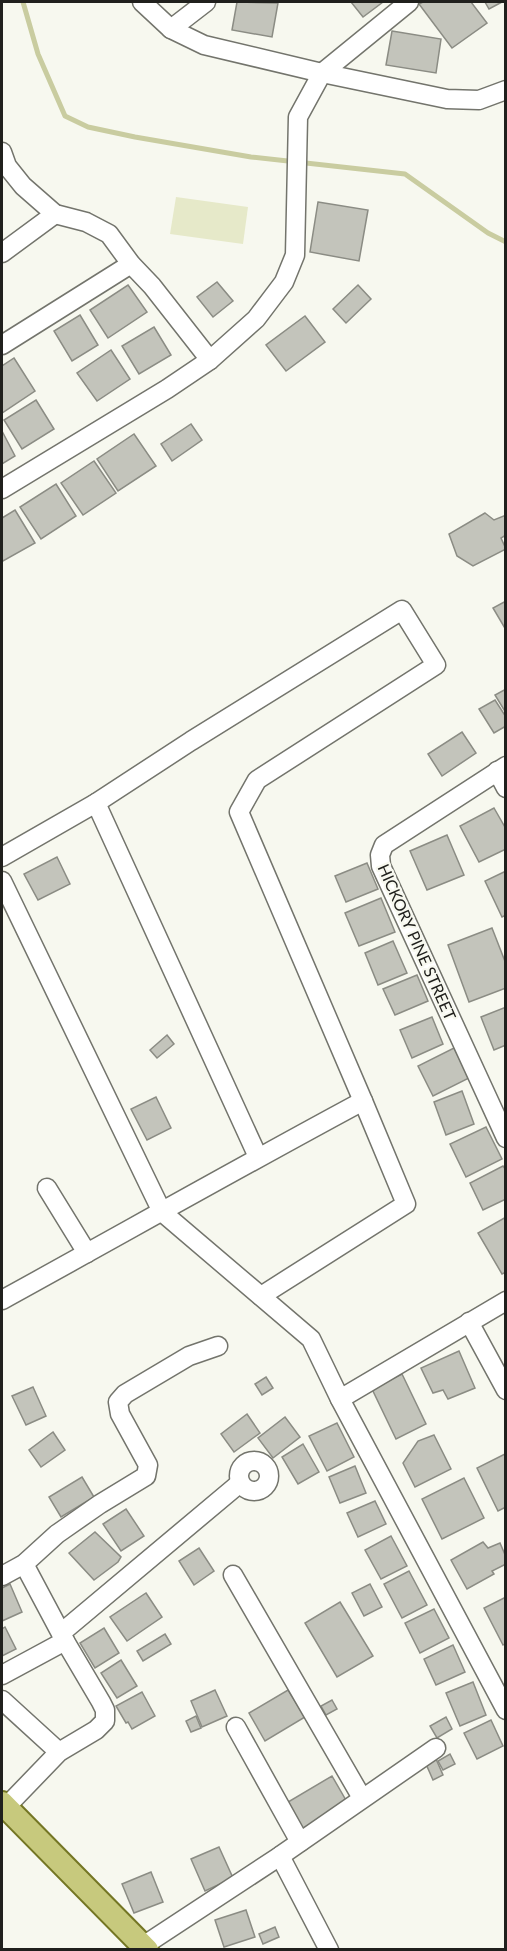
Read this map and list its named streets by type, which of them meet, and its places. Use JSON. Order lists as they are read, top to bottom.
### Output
{
  "streets": {
    "street": ["HICKORY PINE STREET"]
  }
}
